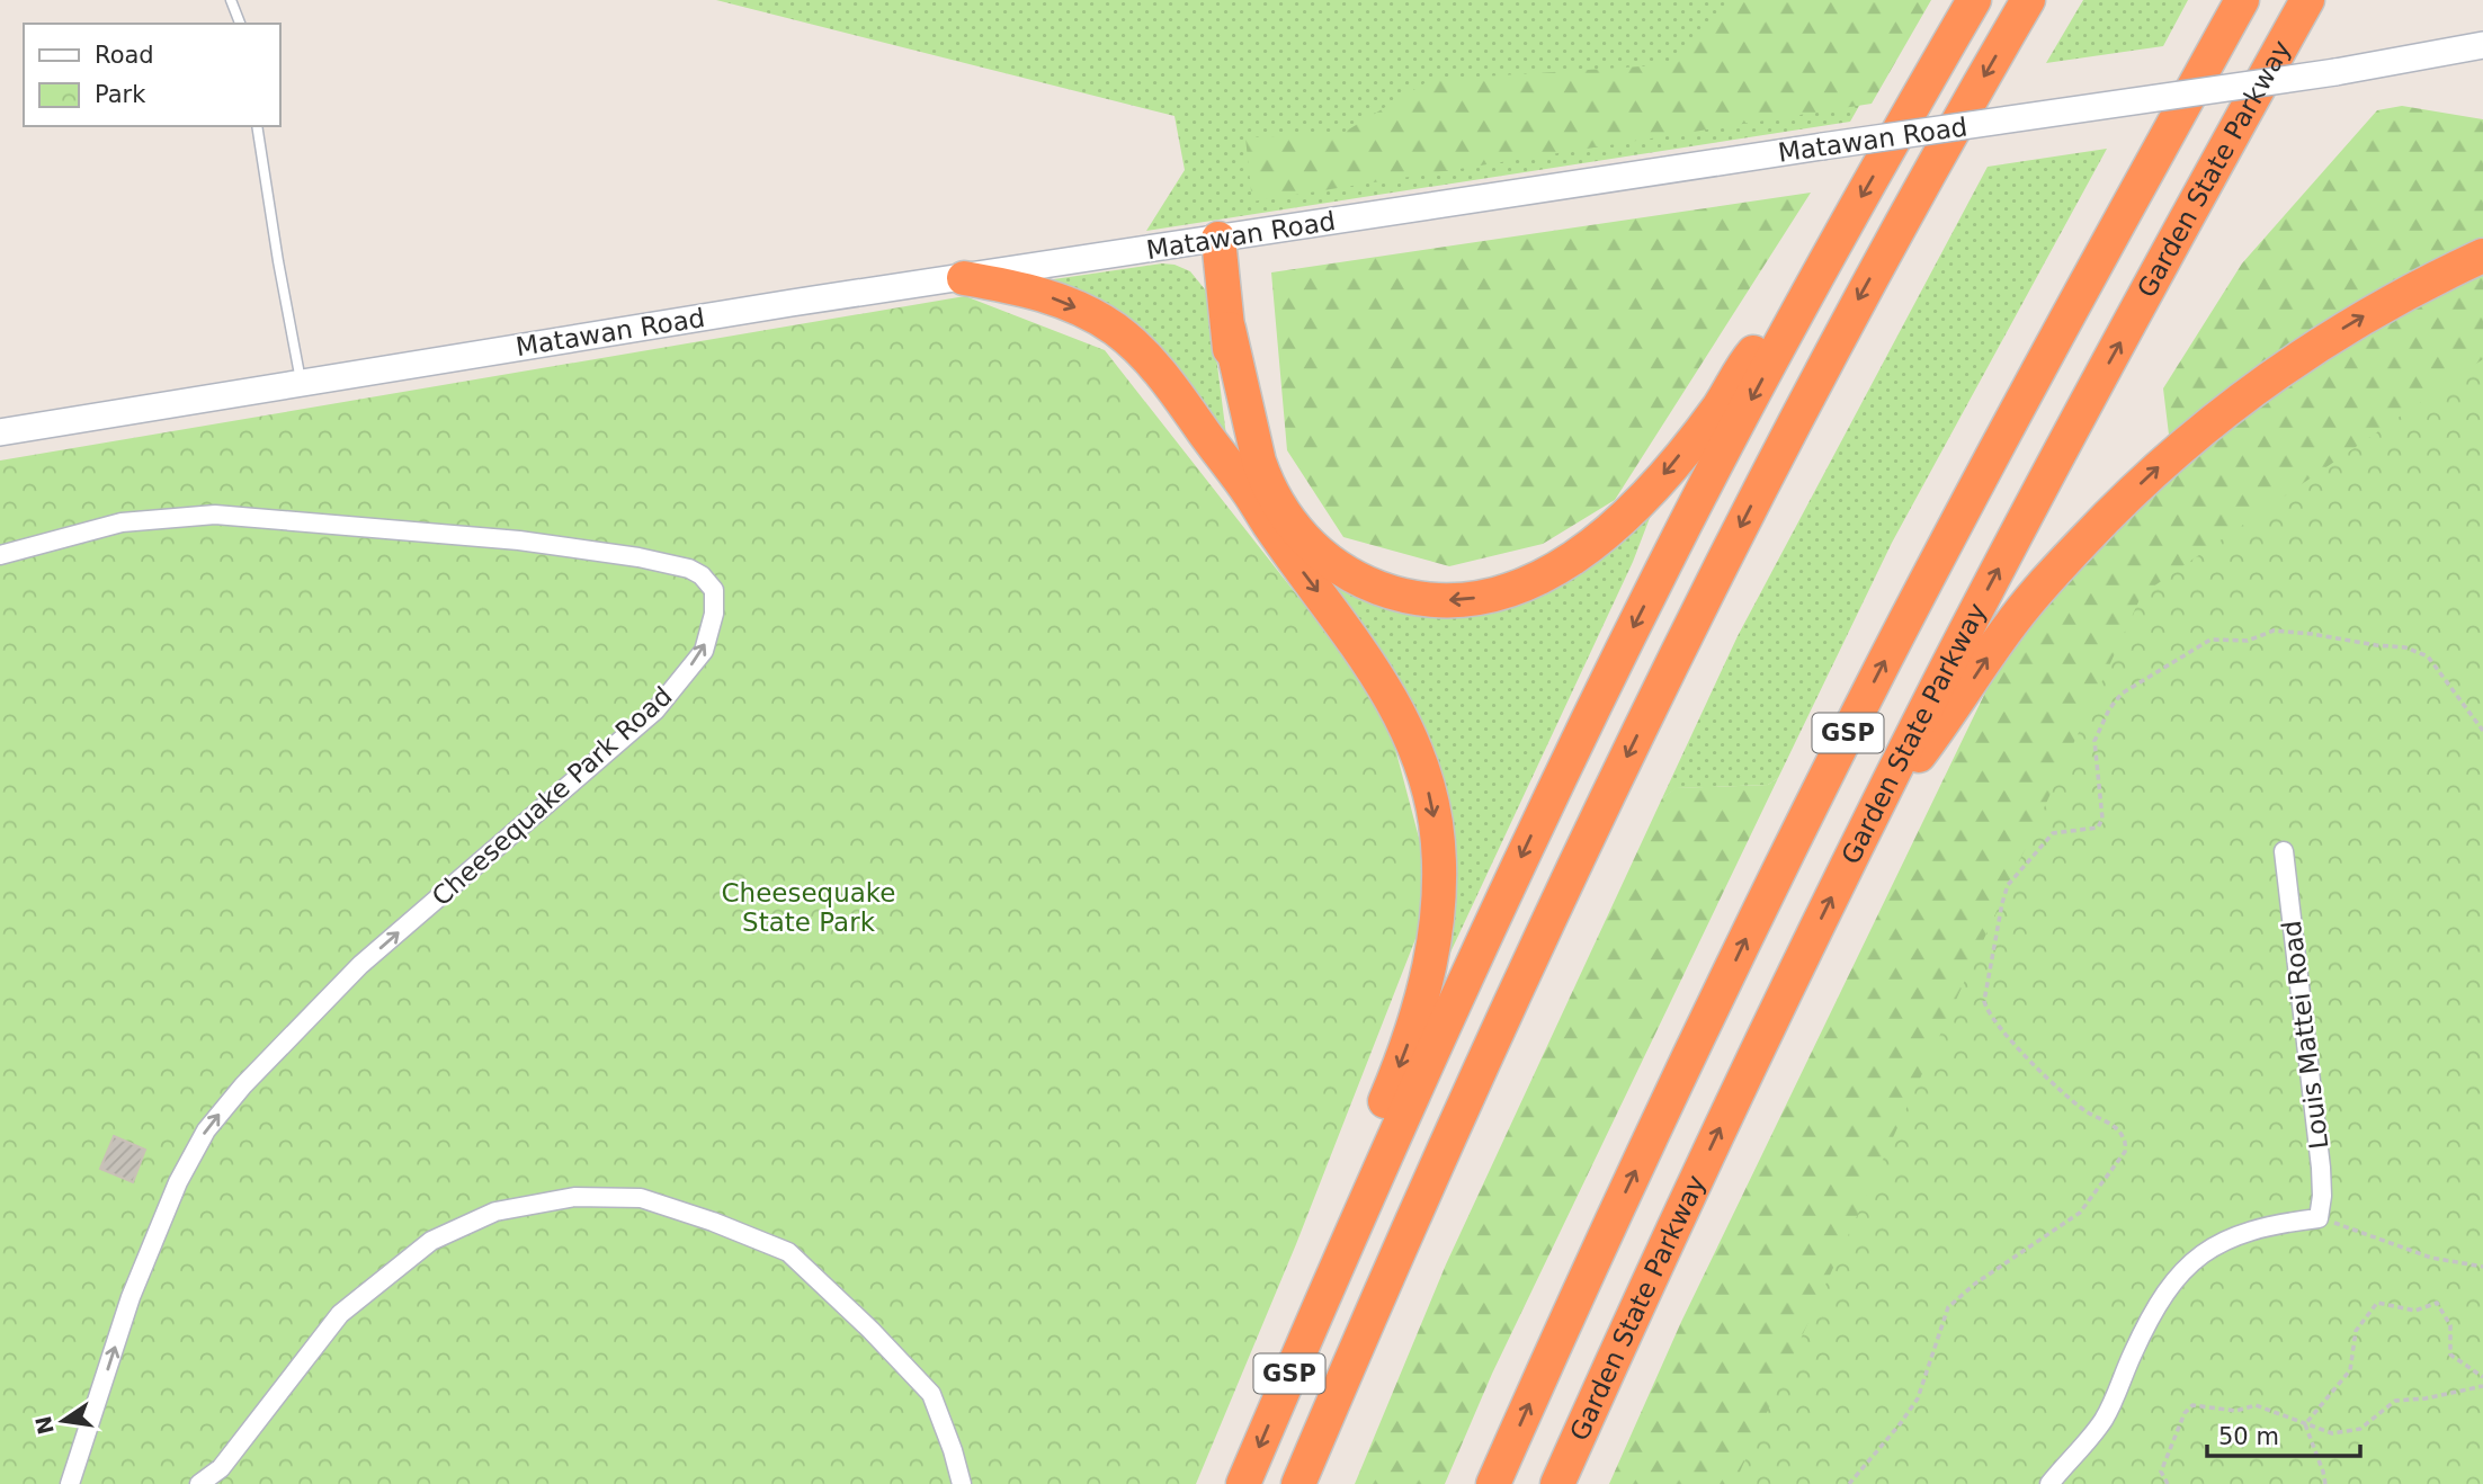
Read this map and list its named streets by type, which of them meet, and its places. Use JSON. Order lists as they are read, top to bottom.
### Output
{
  "streets": {
    "highway": ["Garden State Parkway", "GSP"],
    "main road": ["Matawan Road"],
    "street": ["Cheesequake Park Road", "Louis Mattei Road"]
  },
  "parks": ["Cheesequake State Park"],
  "legend": ["Road", "Park"],
  "scale_bar": "50 m",
  "north": "left"
}
